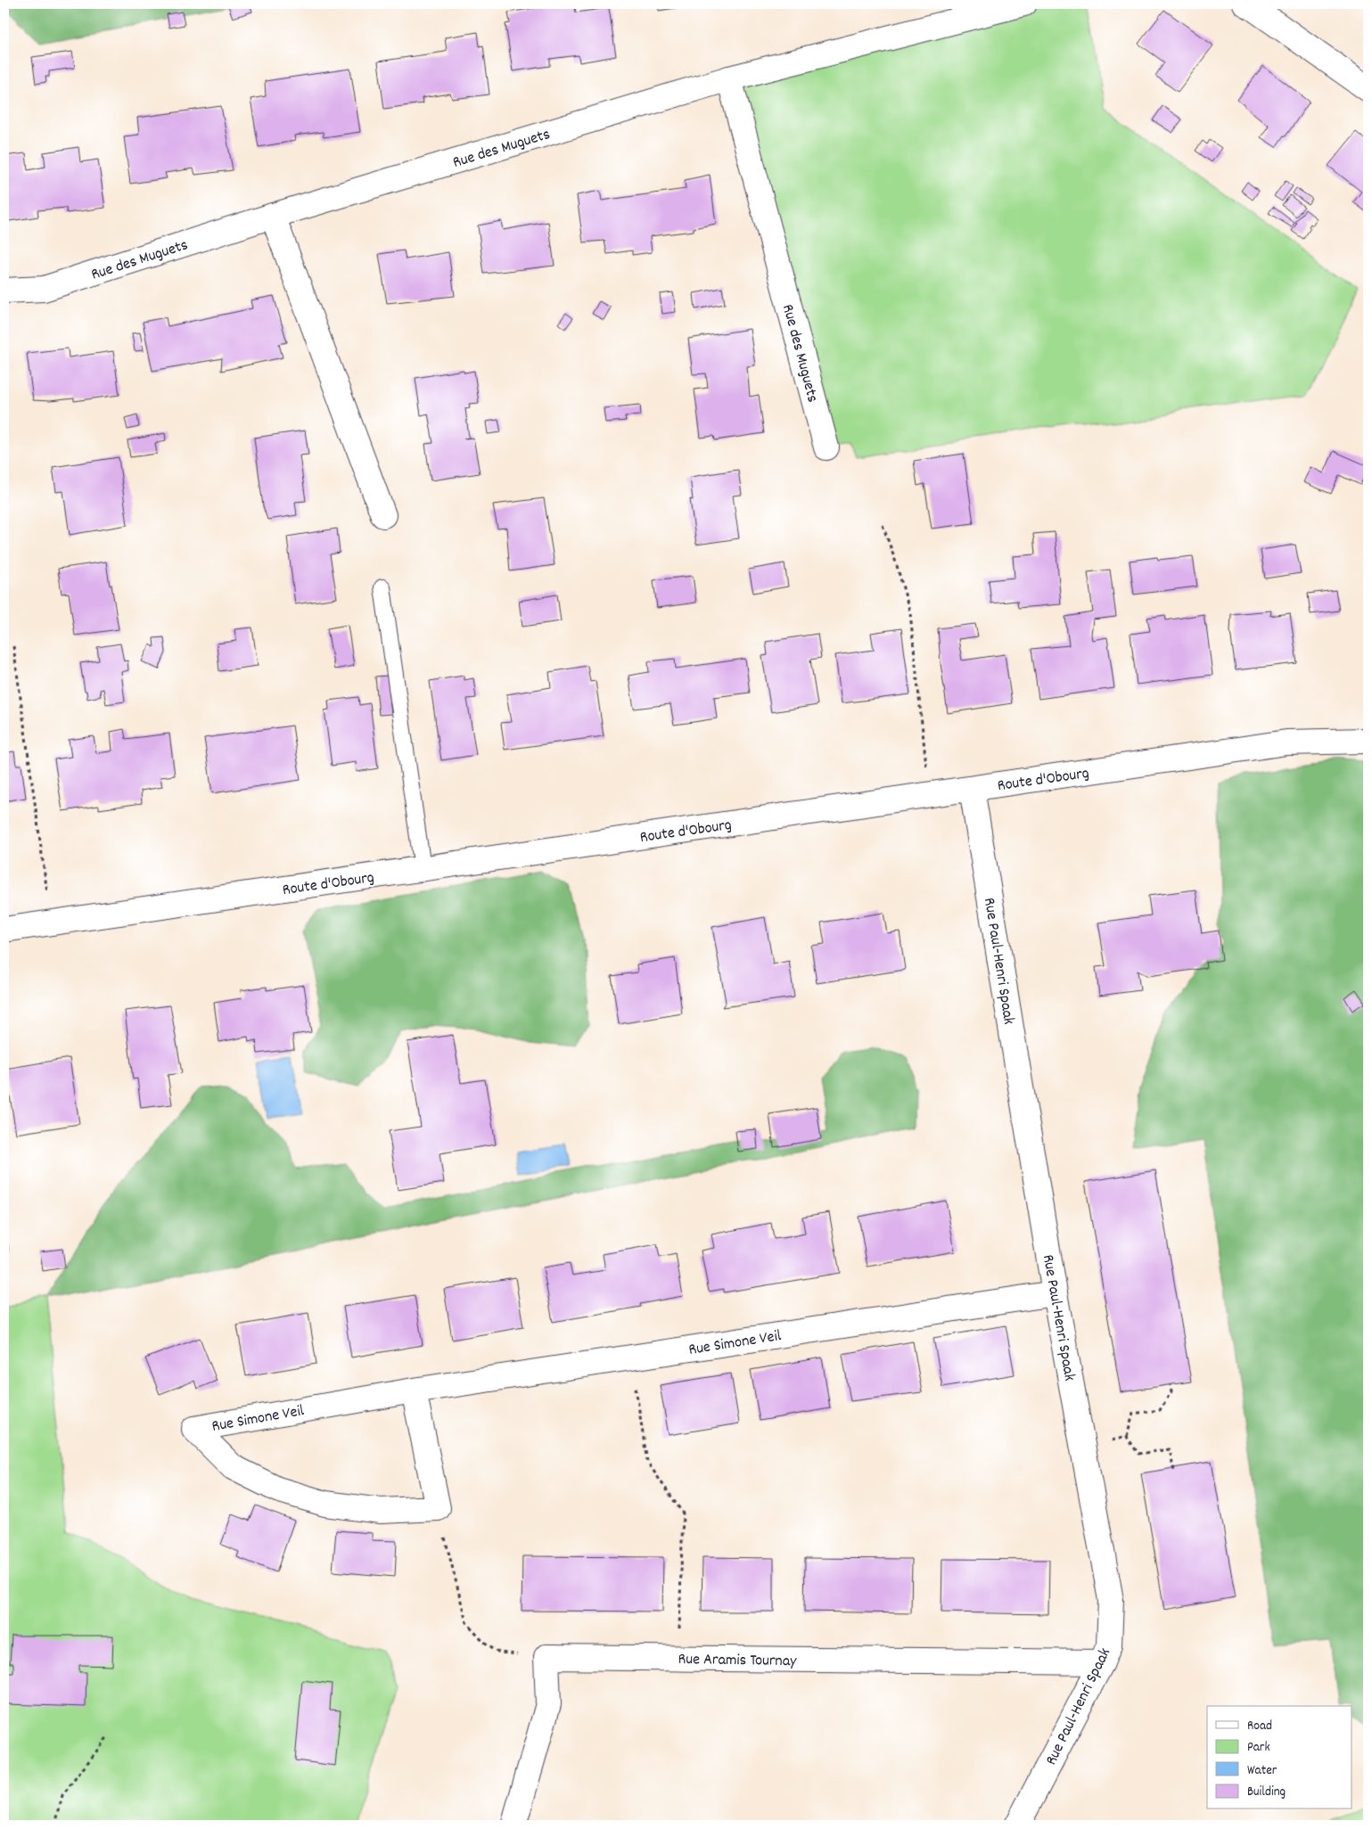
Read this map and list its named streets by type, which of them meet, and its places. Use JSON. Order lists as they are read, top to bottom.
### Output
{
  "streets": {
    "street": [
      "Rue des Muguets",
      "Route d'Obourg",
      "Rue Paul-Henri Spaak",
      "Rue Simone Veil",
      "Rue Aramis Tournay"
    ]
  },
  "crossings": [
    ["Route d'Obourg", "Rue Paul-Henri Spaak"],
    ["Rue Paul-Henri Spaak", "Rue Simone Veil"],
    ["Rue Paul-Henri Spaak", "Rue Aramis Tournay"]
  ],
  "legend": [
    "Road",
    "Park",
    "Water",
    "Building"
  ]
}
